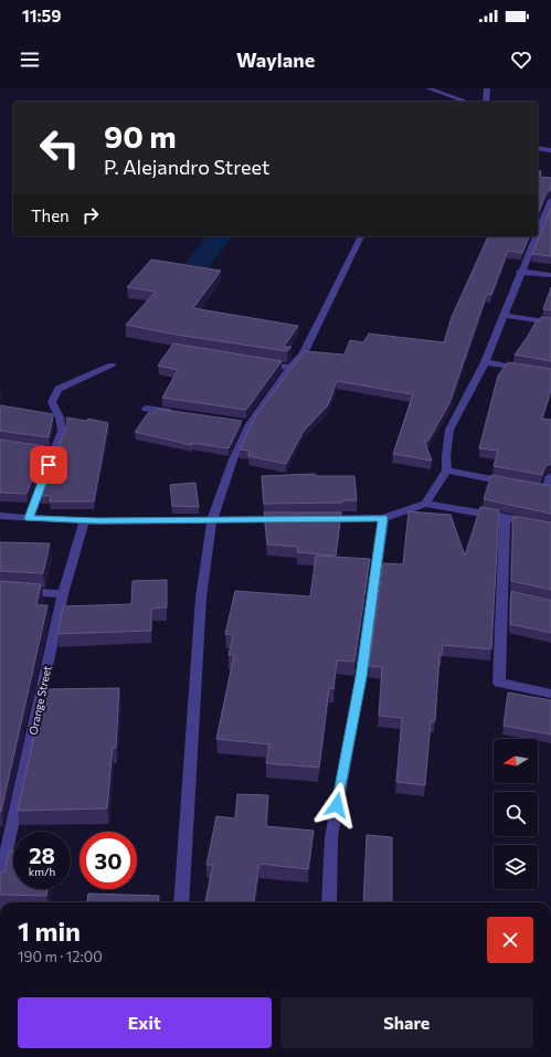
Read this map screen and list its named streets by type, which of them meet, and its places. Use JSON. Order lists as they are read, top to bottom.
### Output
{
  "streets": {
    "street": ["Orange Street"]
  },
  "north": "left",
  "page": {
    "status": "11:59",
    "header": "Waylane",
    "turn": ["90 m", "P. Alejandro Street"],
    "then": "Then",
    "speed": "28 km/h",
    "limit": "30",
    "heading": ["1 min", "190 m · 12:00"],
    "buttons": ["Exit", "Share"]
  }
}
